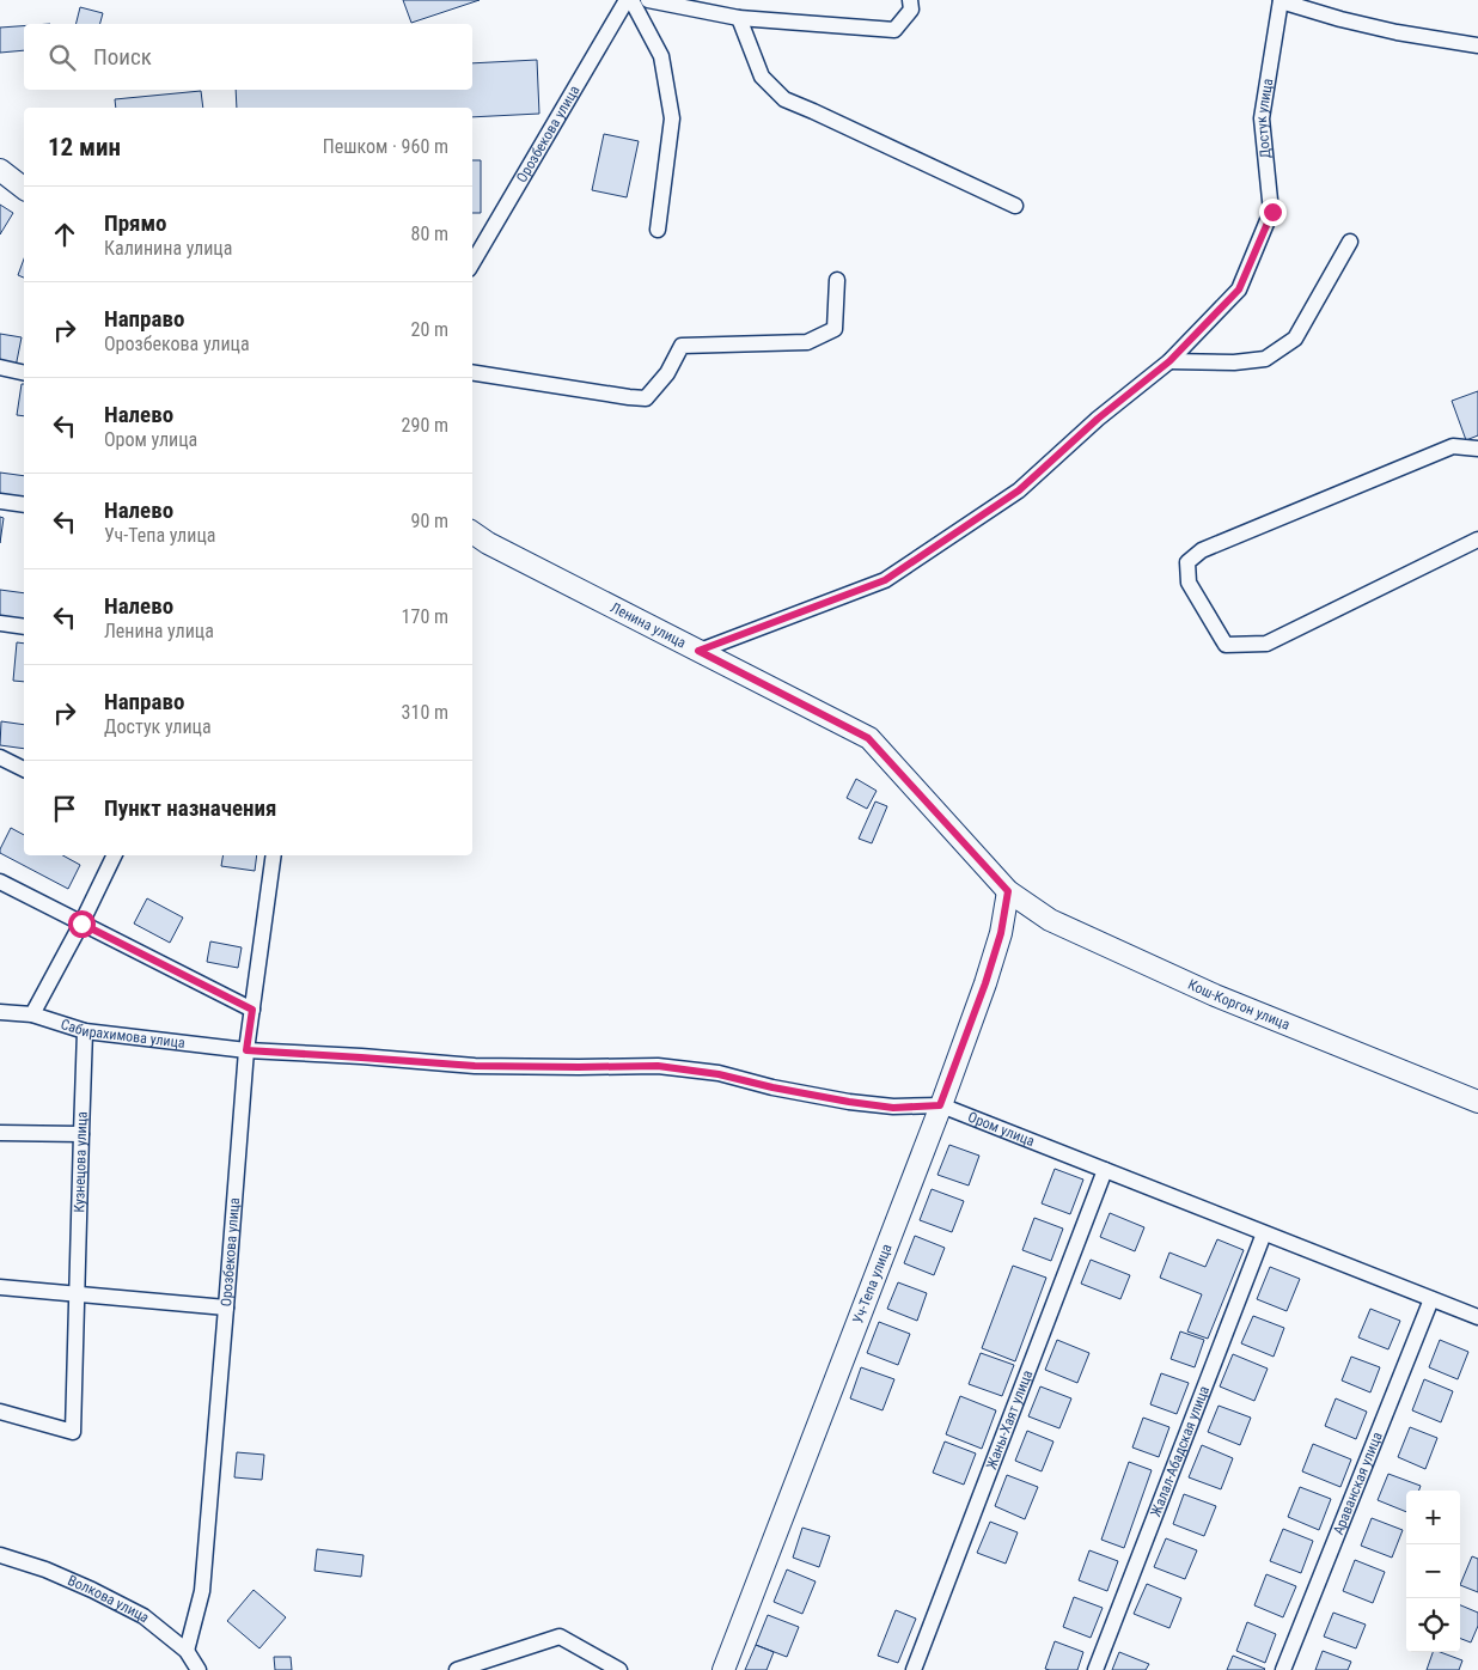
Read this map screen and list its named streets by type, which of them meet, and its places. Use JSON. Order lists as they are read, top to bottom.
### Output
{
  "streets": {
    "street": [
      "Достук улица",
      "Орозбекова улица",
      "Ленина улица",
      "Кош-Коргон улица",
      "Сабирахимова улица",
      "Ором улица",
      "Кузнецова улица",
      "Уч-Тепа улица",
      "Жаны-Хаят улица",
      "Жалал-Абадская улица",
      "Араванская улица",
      "Волкова улица"
    ]
  },
  "crossings": [
    ["Достук улица", "Ленина улица"],
    ["Орозбекова улица", "Сабирахимова улица"],
    ["Орозбекова улица", "Ором улица"],
    ["Орозбекова улица", "Волкова улица"],
    ["Ленина улица", "Кош-Коргон улица"],
    ["Ленина улица", "Уч-Тепа улица"],
    ["Кош-Коргон улица", "Уч-Тепа улица"],
    ["Сабирахимова улица", "Ором улица"],
    ["Сабирахимова улица", "Кузнецова улица"],
    ["Ором улица", "Уч-Тепа улица"],
    ["Ором улица", "Жаны-Хаят улица"],
    ["Ором улица", "Жалал-Абадская улица"],
    ["Ором улица", "Араванская улица"]
  ],
  "page": {
    "search": "Поиск",
    "heading": ["12 мин", "Пешком · 960 m"],
    "list": [
      ["Прямо", "Калинина улица", "80 m"],
      ["Направо", "Орозбекова улица", "20 m"],
      ["Налево", "Ором улица", "290 m"],
      ["Налево", "Уч-Тепа улица", "90 m"],
      ["Налево", "Ленина улица", "170 m"],
      ["Направо", "Достук улица", "310 m"],
      "Пункт назначения"
    ],
    "map_buttons": ["+", "−"]
  }
}
